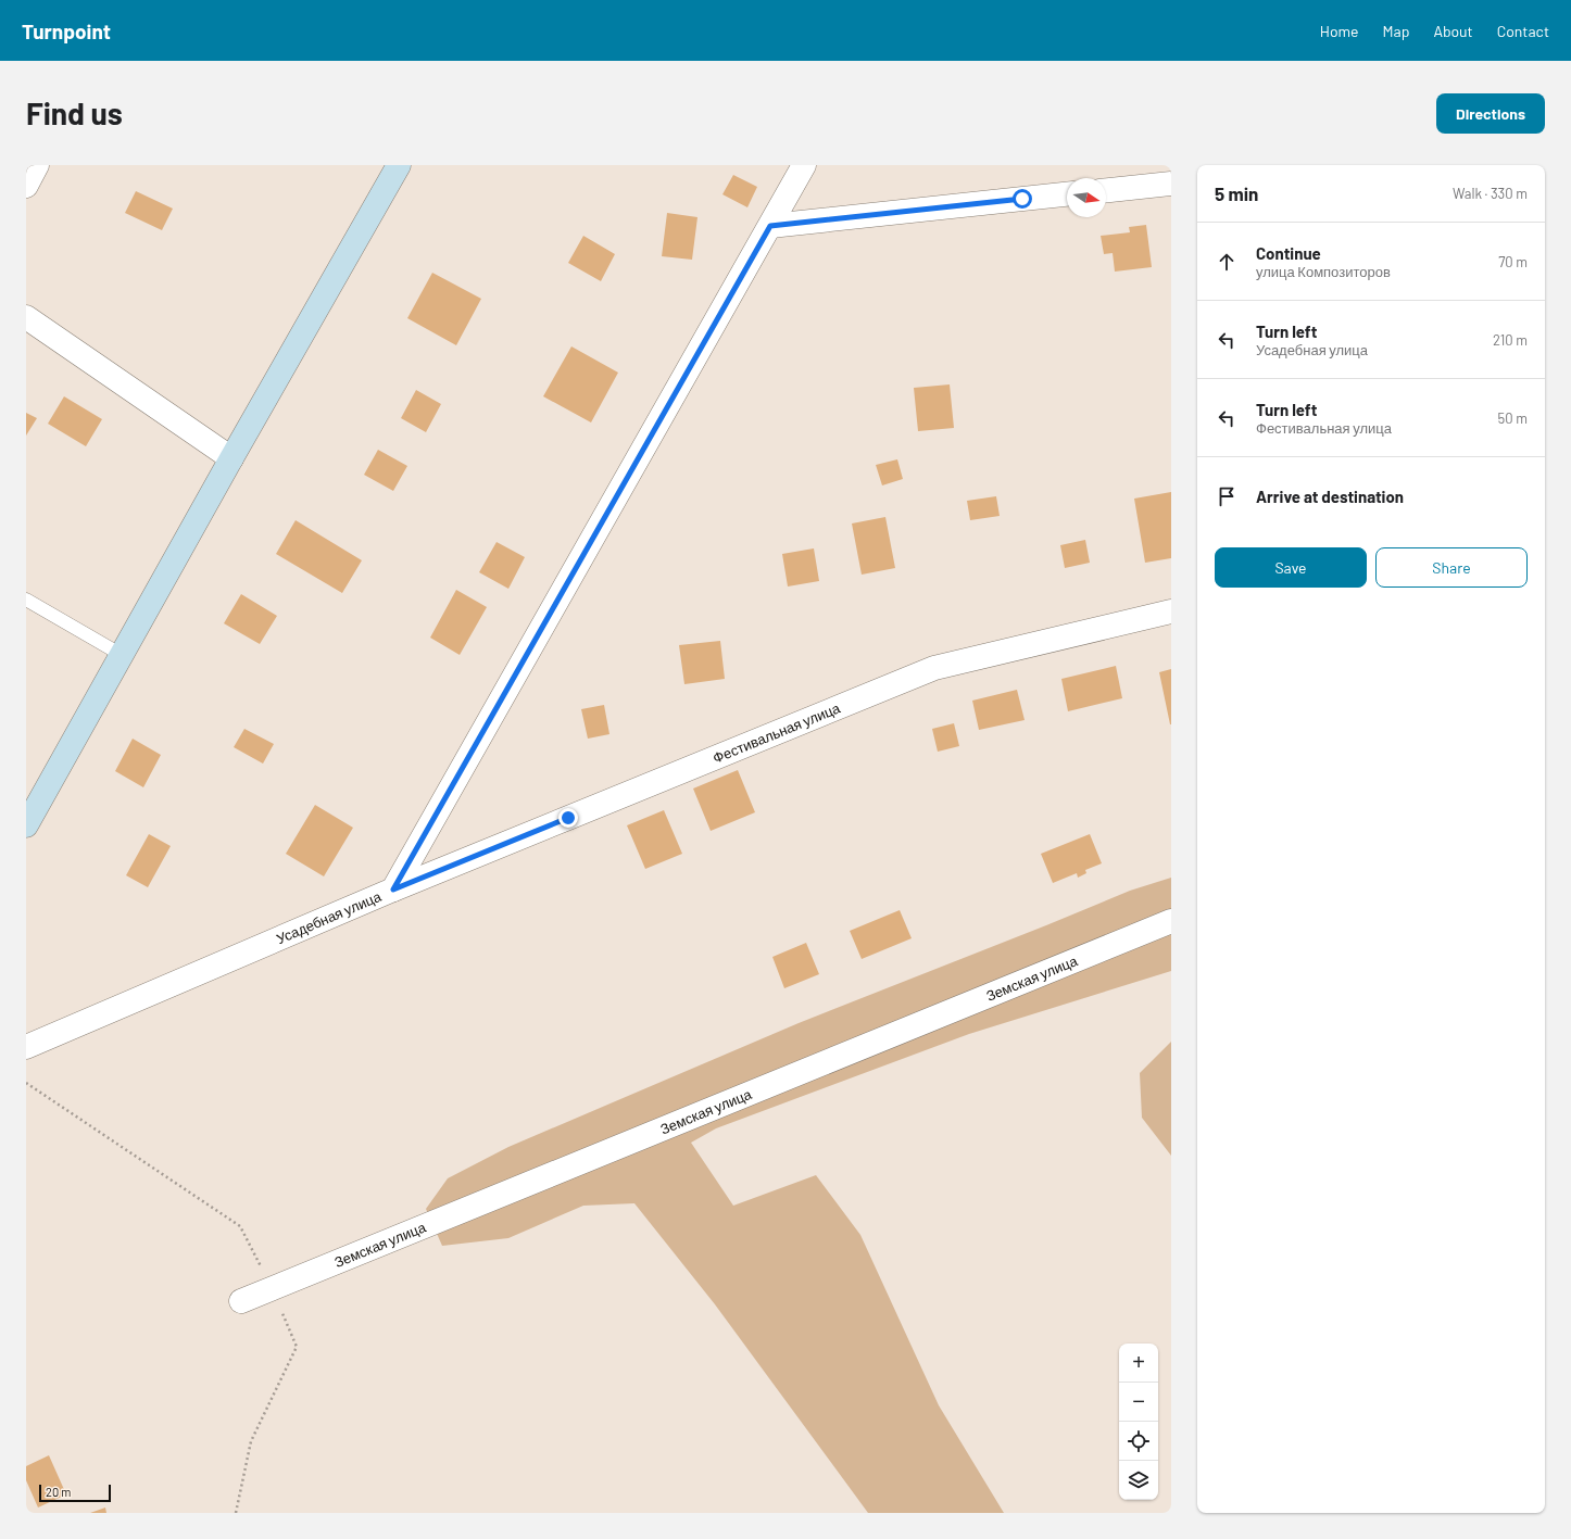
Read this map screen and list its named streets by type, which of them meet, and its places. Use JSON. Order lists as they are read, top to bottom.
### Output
{
  "streets": {
    "street": ["Фестивальная улица", "Усадебная улица", "Земская улица"]
  },
  "crossings": [
    ["Фестивальная улица", "Усадебная улица"]
  ],
  "scale_bar": "20 m",
  "north": "right",
  "page": {
    "header": "Turnpoint",
    "nav": [
      "Home",
      "Map",
      "About",
      "Contact"
    ],
    "buttons": [
      "Directions",
      ["Save", "Share"]
    ],
    "title": "Find us",
    "heading": ["5 min", "Walk · 330 m"],
    "list": [
      ["Continue", "улица Композиторов", "70 m"],
      ["Turn left", "Усадебная улица", "210 m"],
      ["Turn left", "Фестивальная улица", "50 m"],
      "Arrive at destination"
    ],
    "map_buttons": ["+", "−"],
    "scale": "20 m"
  }
}
